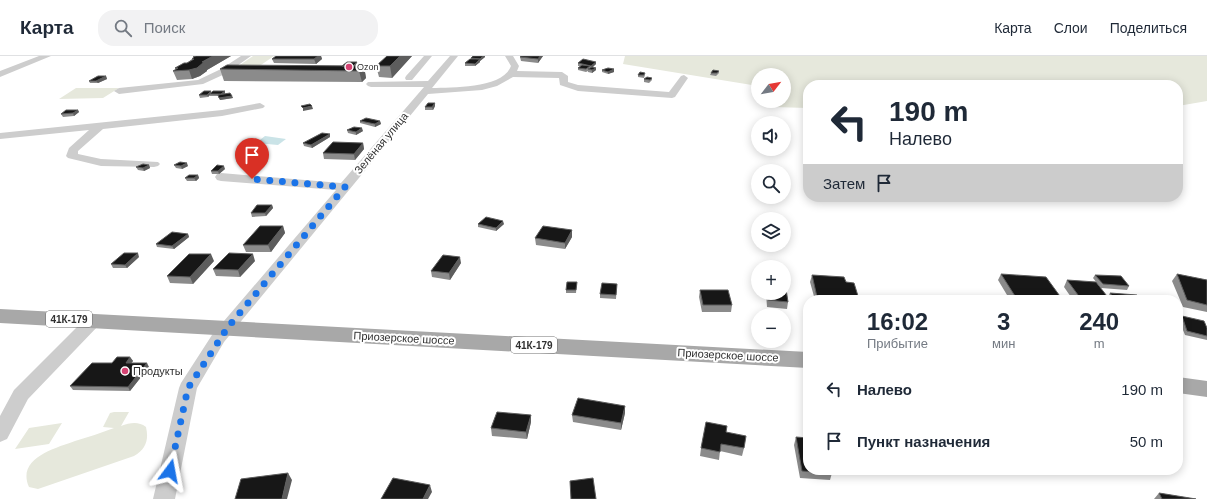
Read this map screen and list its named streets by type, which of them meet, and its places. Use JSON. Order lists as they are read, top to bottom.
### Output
{
  "streets": {
    "main road": ["41К-179", "Приозерское шоссе"],
    "street": ["Зелёная улица"]
  },
  "crossings": [
    ["Зелёная улица", "Приозерское шоссе"]
  ],
  "places": ["Ozon", "Продукты"],
  "north": "top right",
  "page": {
    "header": "Карта",
    "search": "Поиск",
    "nav": ["Карта", "Слои", "Поделиться"],
    "map_buttons": ["+", "−"],
    "turn": ["190 m", "Налево"],
    "then": "Затем",
    "eta": [
      "16:02",
      "Прибытие",
      "3",
      "мин",
      "240",
      "m"
    ],
    "list": [
      {
        "name": "Налево",
        "value": "190 m"
      },
      {
        "name": "Пункт назначения",
        "value": "50 m"
      }
    ]
  }
}
